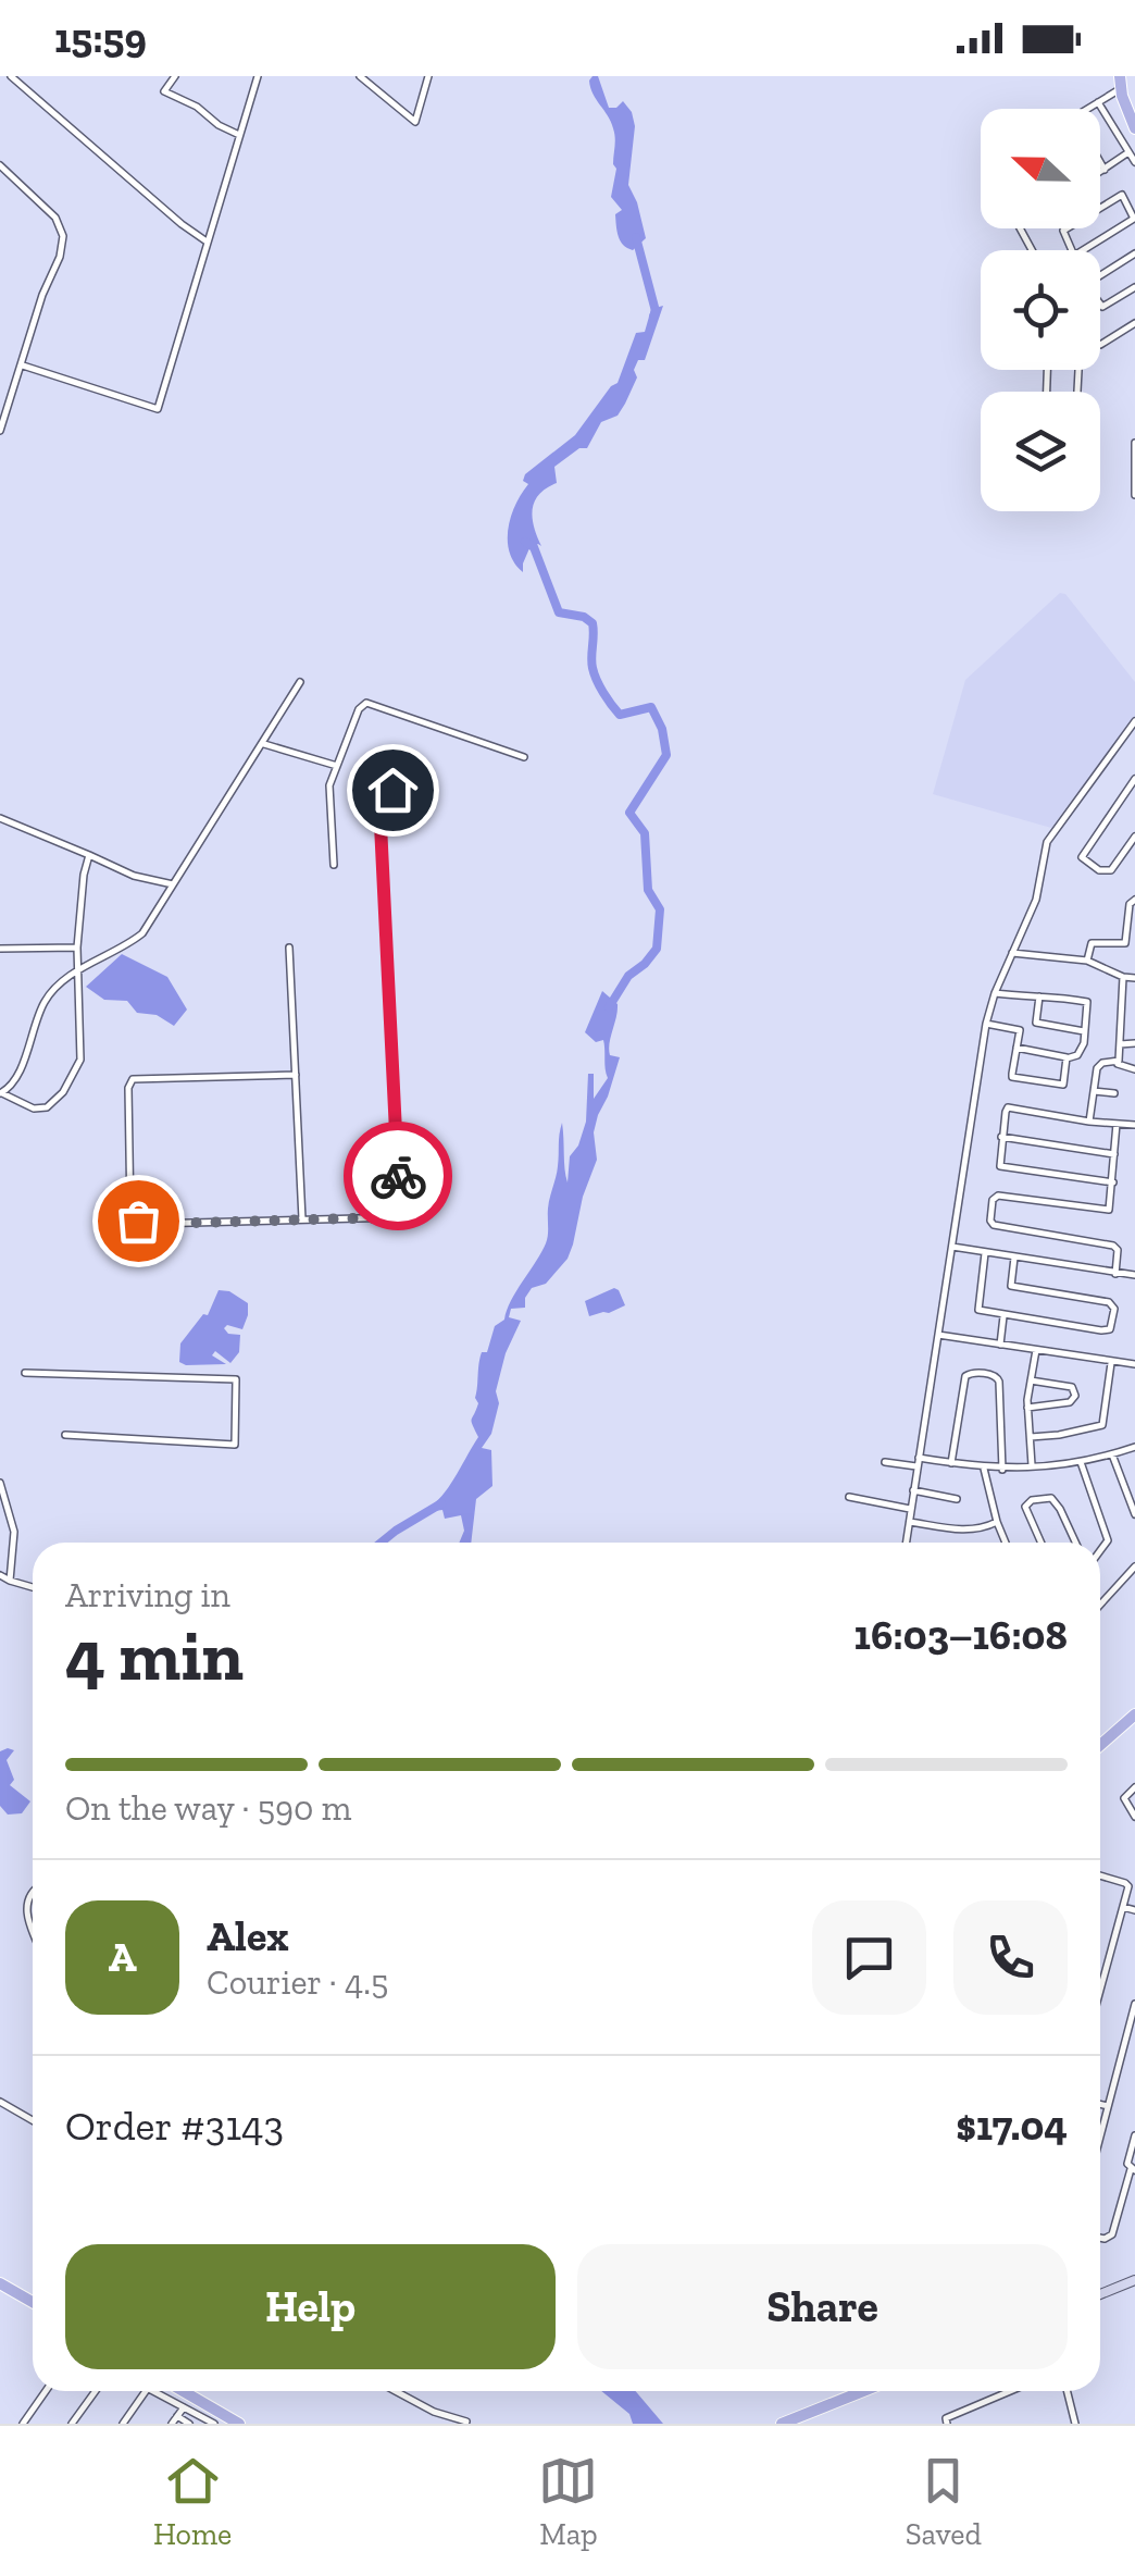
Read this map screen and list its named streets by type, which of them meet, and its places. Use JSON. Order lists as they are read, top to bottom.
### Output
{
  "north": "left",
  "page": {
    "status": "15:59",
    "heading": ["4 min", "Arriving in", "16:03–16:08"],
    "panel": [
      "Alex",
      "Courier · 4.5",
      "Order #3143",
      "$17.04"
    ],
    "bar": "On the way · 590 m",
    "round": "A",
    "buttons": ["Help", "Share"],
    "tabs": ["Home", "Map", "Saved"]
  }
}
